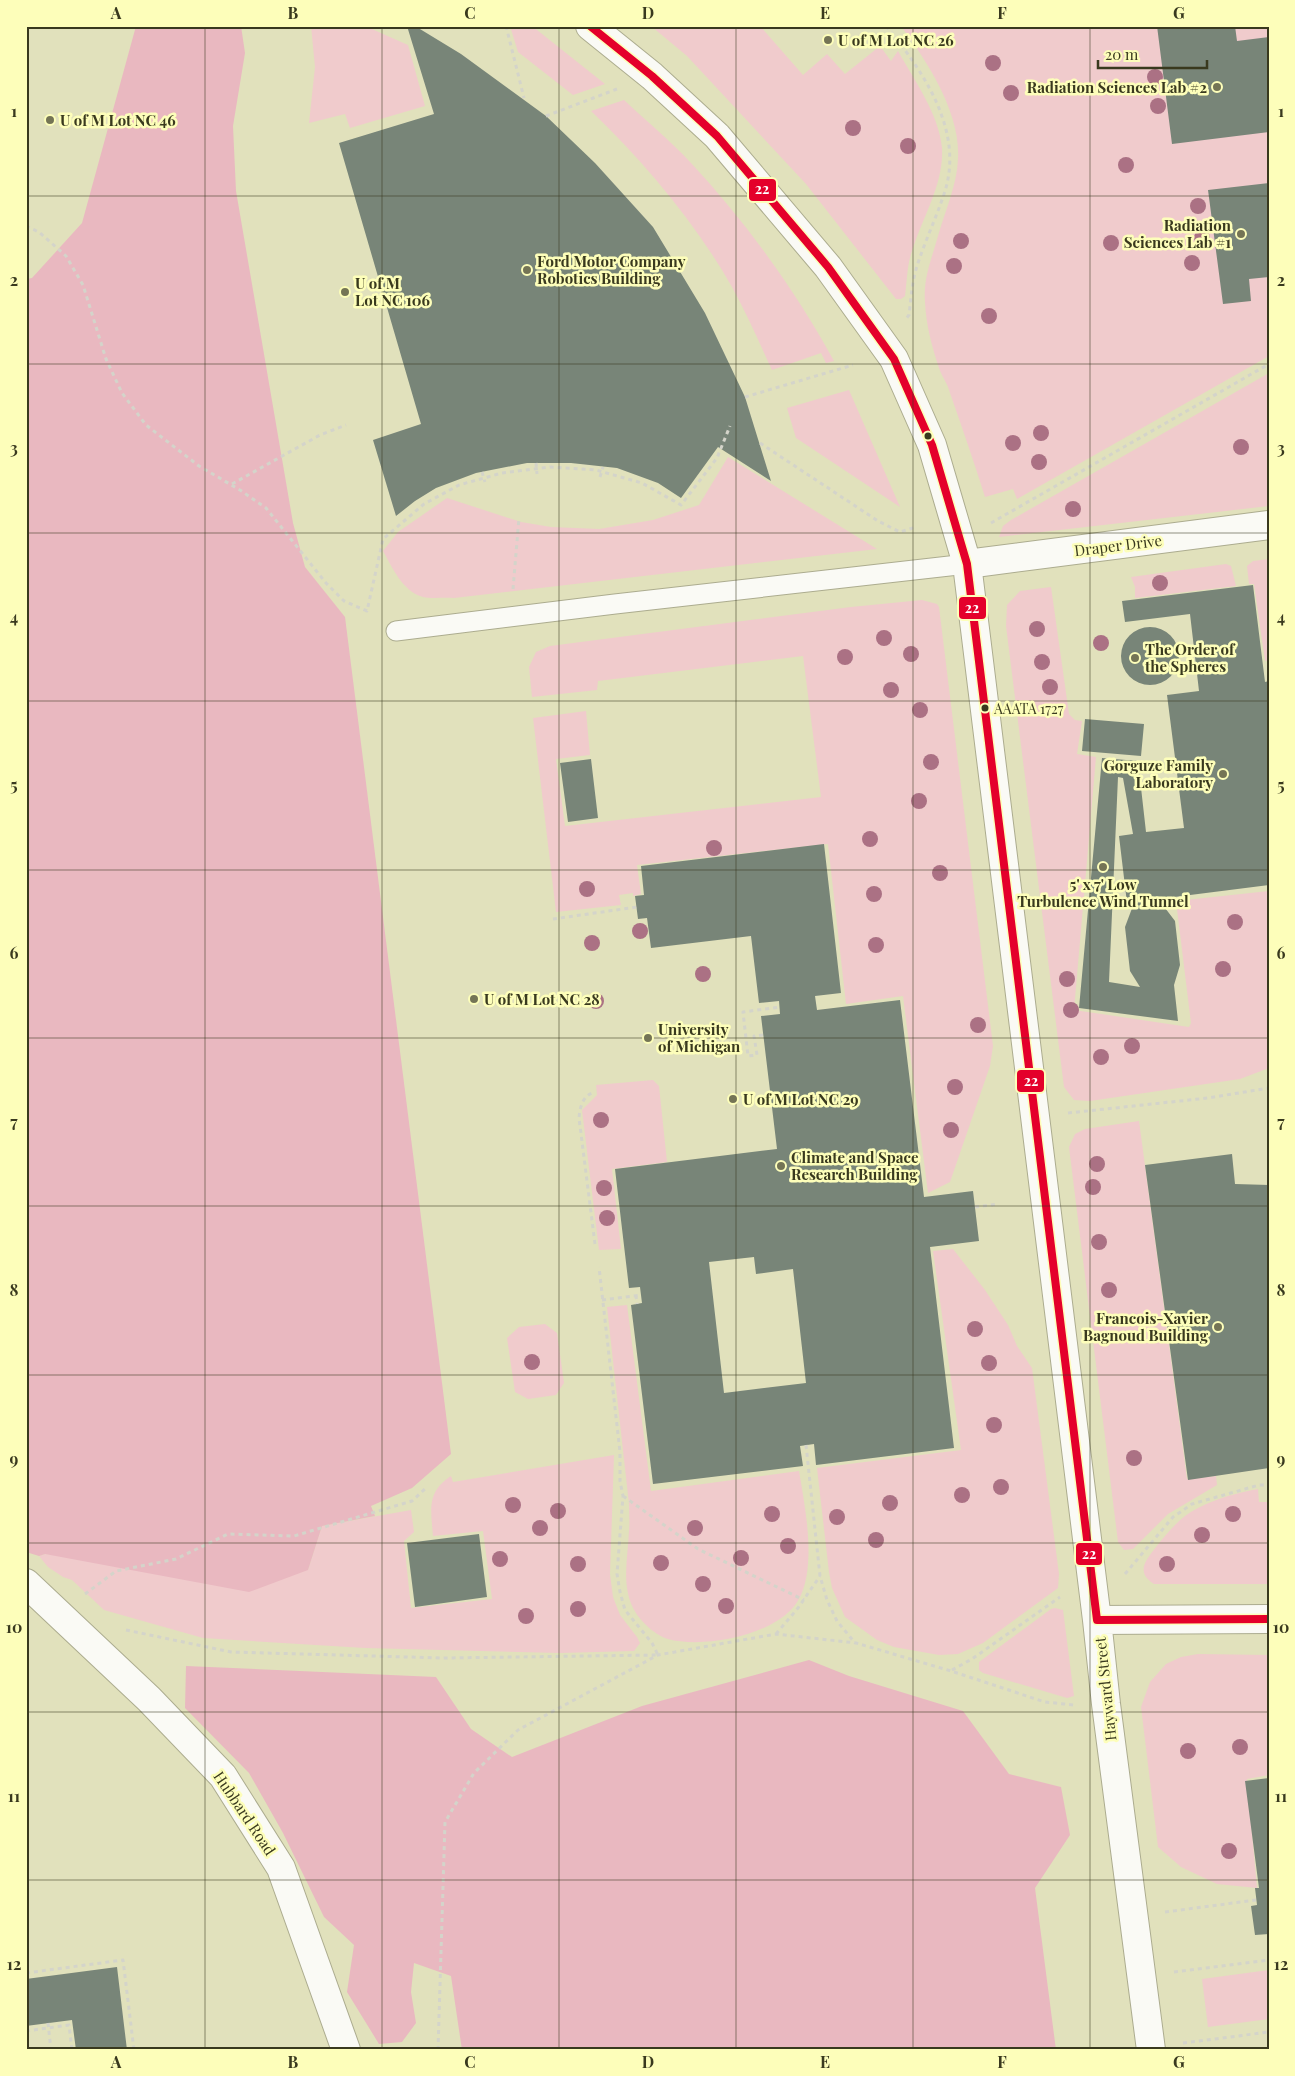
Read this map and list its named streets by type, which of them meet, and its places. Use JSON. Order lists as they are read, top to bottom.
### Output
{
  "streets": {
    "street": ["Draper Drive", "Hayward Street", "Hubbard Road"]
  },
  "crossings": [
    ["Draper Drive", "Hayward Street"]
  ],
  "places": [
    "U of M Lot NC 26",
    "Radiation Sciences Lab #2",
    "U of M Lot NC 46",
    "Radiation Sciences Lab #1",
    "Ford Motor Company Robotics Building",
    "U of M Lot NC 106",
    "The Order of the Spheres",
    "AAATA 1727",
    "Gorguze Family Laboratory",
    "5' x 7' Low Turbulence Wind Tunnel",
    "U of M Lot NC 28",
    "University of Michigan",
    "U of M Lot NC 29",
    "Climate and Space Research Building",
    "Francois‑Xavier Bagnoud Building"
  ],
  "lines": ["transit line 22"],
  "scale_bar": "20 m",
  "grid": {
    "columns": [
      "A",
      "B",
      "C",
      "D",
      "E",
      "F",
      "G"
    ],
    "rows": [
      "1",
      "2",
      "3",
      "4",
      "5",
      "6",
      "7",
      "8",
      "9",
      "10",
      "11",
      "12"
    ]
  }
}
